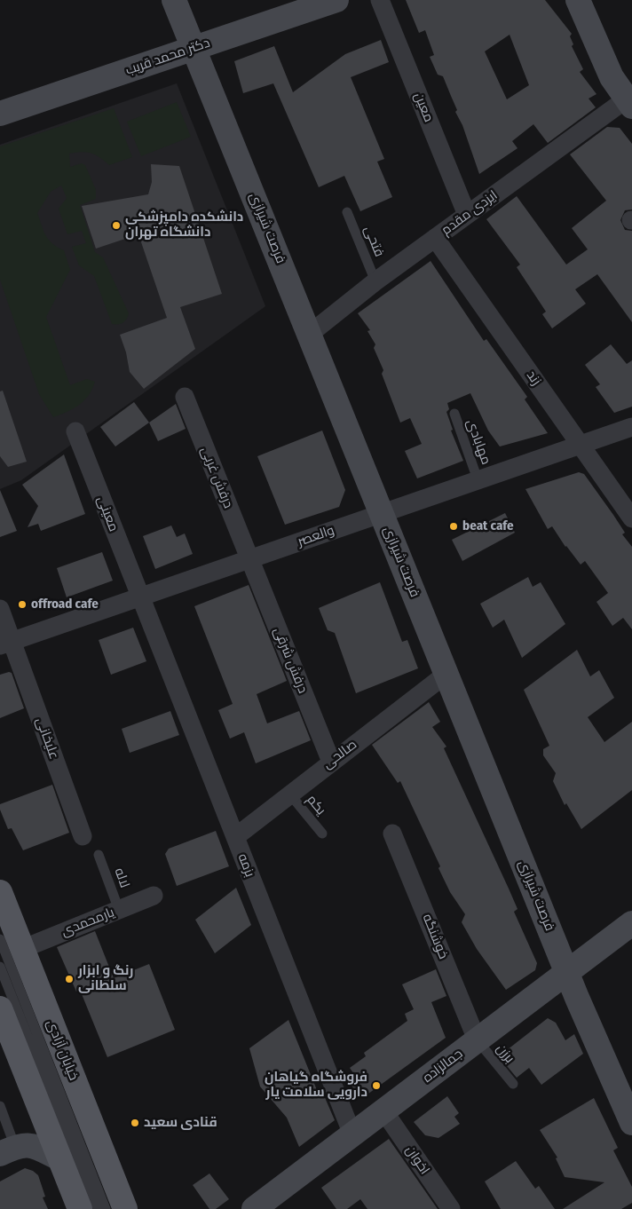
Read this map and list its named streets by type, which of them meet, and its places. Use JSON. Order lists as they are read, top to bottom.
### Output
{
  "streets": {
    "main road": ["خیابان آزادی"],
    "street": [
      "دکتر محمد قریب",
      "معین",
      "ایزدی مقدم",
      "فرصت شیرازی",
      "زند",
      "درفش غربی",
      "معینی",
      "والعصر",
      "درفش شرقی",
      "علیخانی",
      "صالحی",
      "بزمه",
      "یارمحمدی",
      "خوشنگه",
      "جمالزاده",
      "اخوان"
    ],
    "lane": [
      "فتحی",
      "مهابادی",
      "یکم",
      "لاله",
      "برزن"
    ]
  },
  "crossings": [
    ["دکتر محمد قریب", "فرصت شیرازی"],
    ["معین", "ایزدی مقدم"],
    ["ایزدی مقدم", "فرصت شیرازی"],
    ["ایزدی مقدم", "فتحی"],
    ["ایزدی مقدم", "زند"],
    ["فرصت شیرازی", "والعصر"],
    ["فرصت شیرازی", "صالحی"],
    ["فرصت شیرازی", "جمالزاده"],
    ["زند", "والعصر"],
    ["مهابادی", "والعصر"],
    ["درفش غربی", "والعصر"],
    ["درفش غربی", "درفش شرقی"],
    ["معینی", "والعصر"],
    ["معینی", "بزمه"],
    ["والعصر", "درفش شرقی"],
    ["والعصر", "علیخانی"],
    ["والعصر", "بزمه"],
    ["درفش شرقی", "صالحی"],
    ["صالحی", "یکم"],
    ["صالحی", "بزمه"],
    ["بزمه", "جمالزاده"],
    ["لاله", "یارمحمدی"],
    ["یارمحمدی", "خیابان آزادی"],
    ["خوشنگه", "برزن"],
    ["خوشنگه", "جمالزاده"],
    ["برزن", "جمالزاده"],
    ["جمالزاده", "اخوان"]
  ],
  "places": [
    "دانشکده دامپزشکی دانشگاه تهران",
    "beat cafe",
    "offroad cafe",
    "رنگ و ابزار سلطانی",
    "فروشگاه گیاهان دارویی سلامت یار",
    "قنادی سعید"
  ]
}
